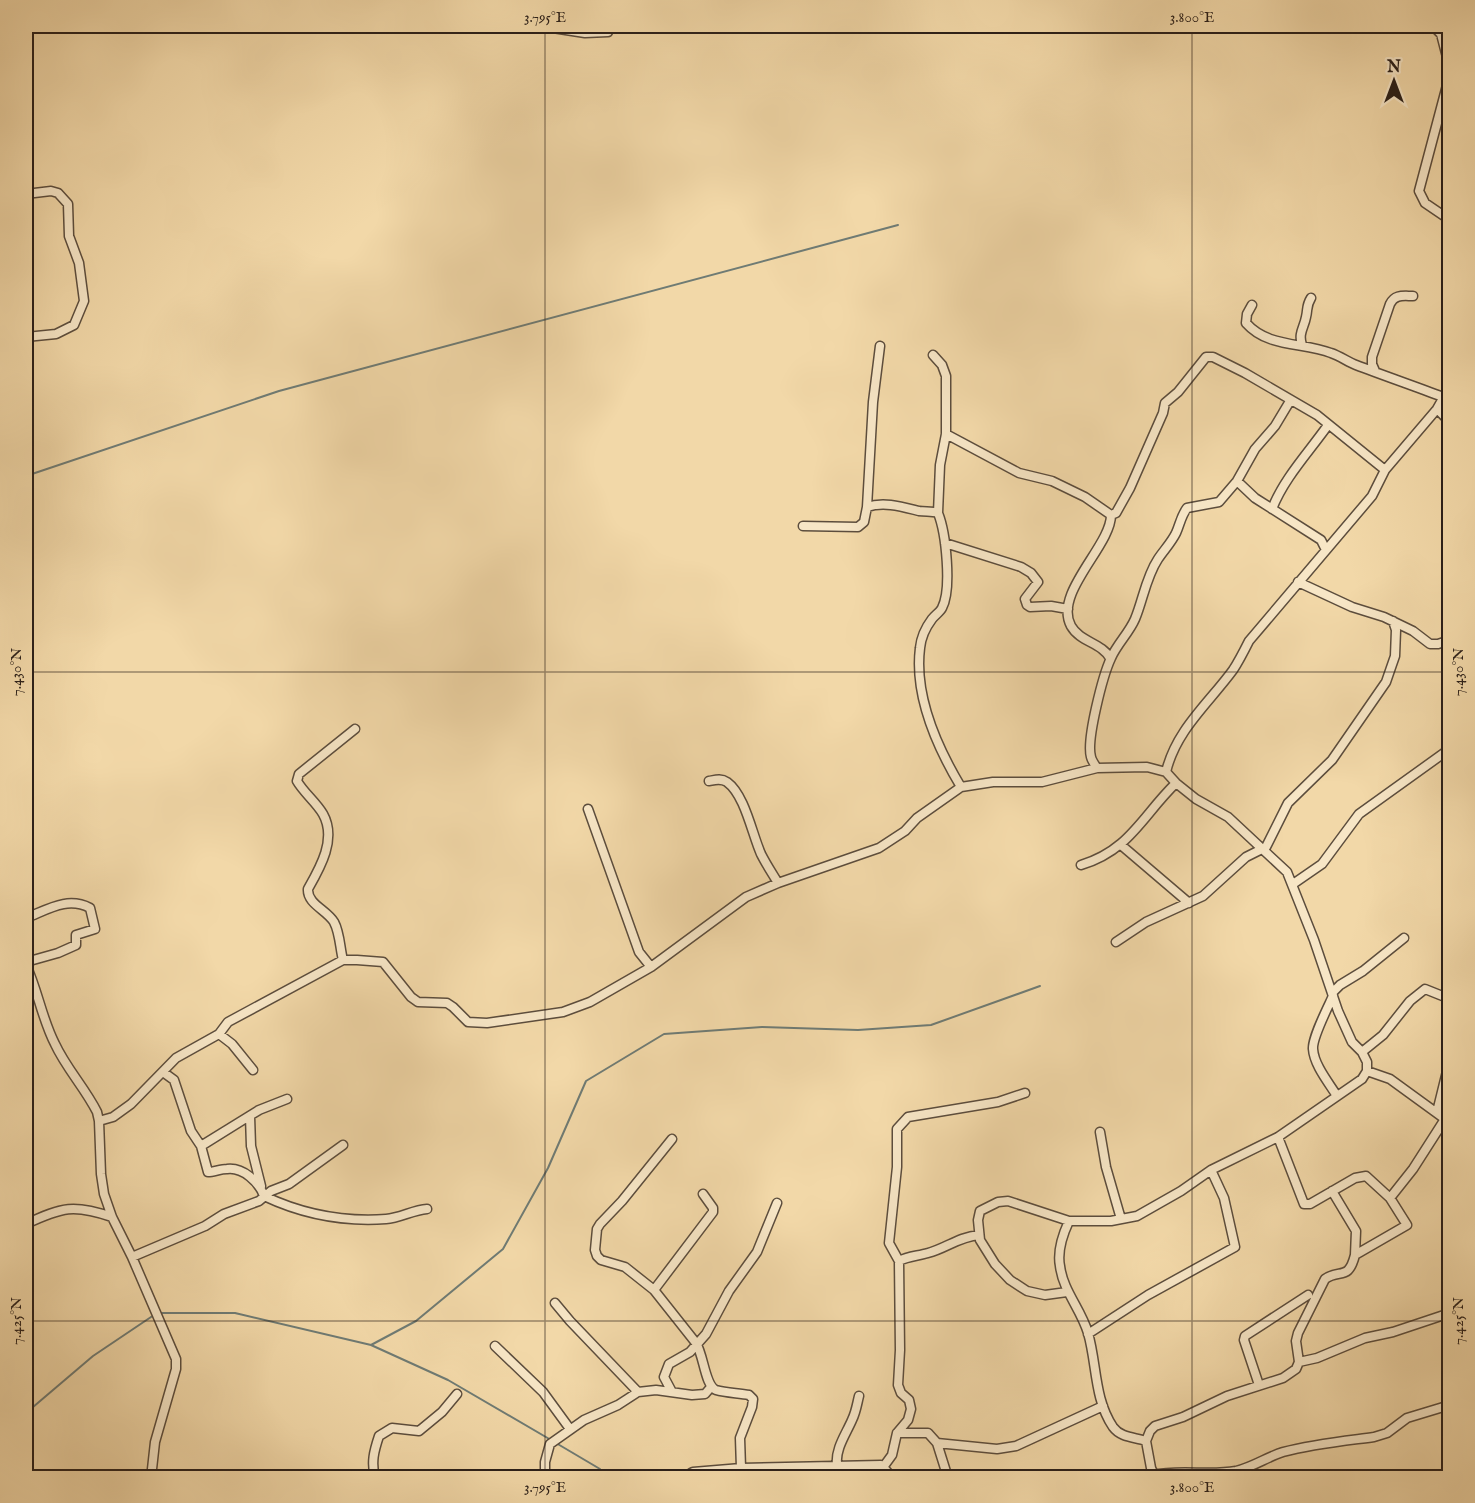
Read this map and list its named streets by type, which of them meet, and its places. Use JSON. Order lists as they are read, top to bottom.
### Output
{
  "north": "top",
  "coordinates": [
    "3.795°E",
    "3.800°E",
    "7.430°N",
    "7.425°N"
  ]
}
